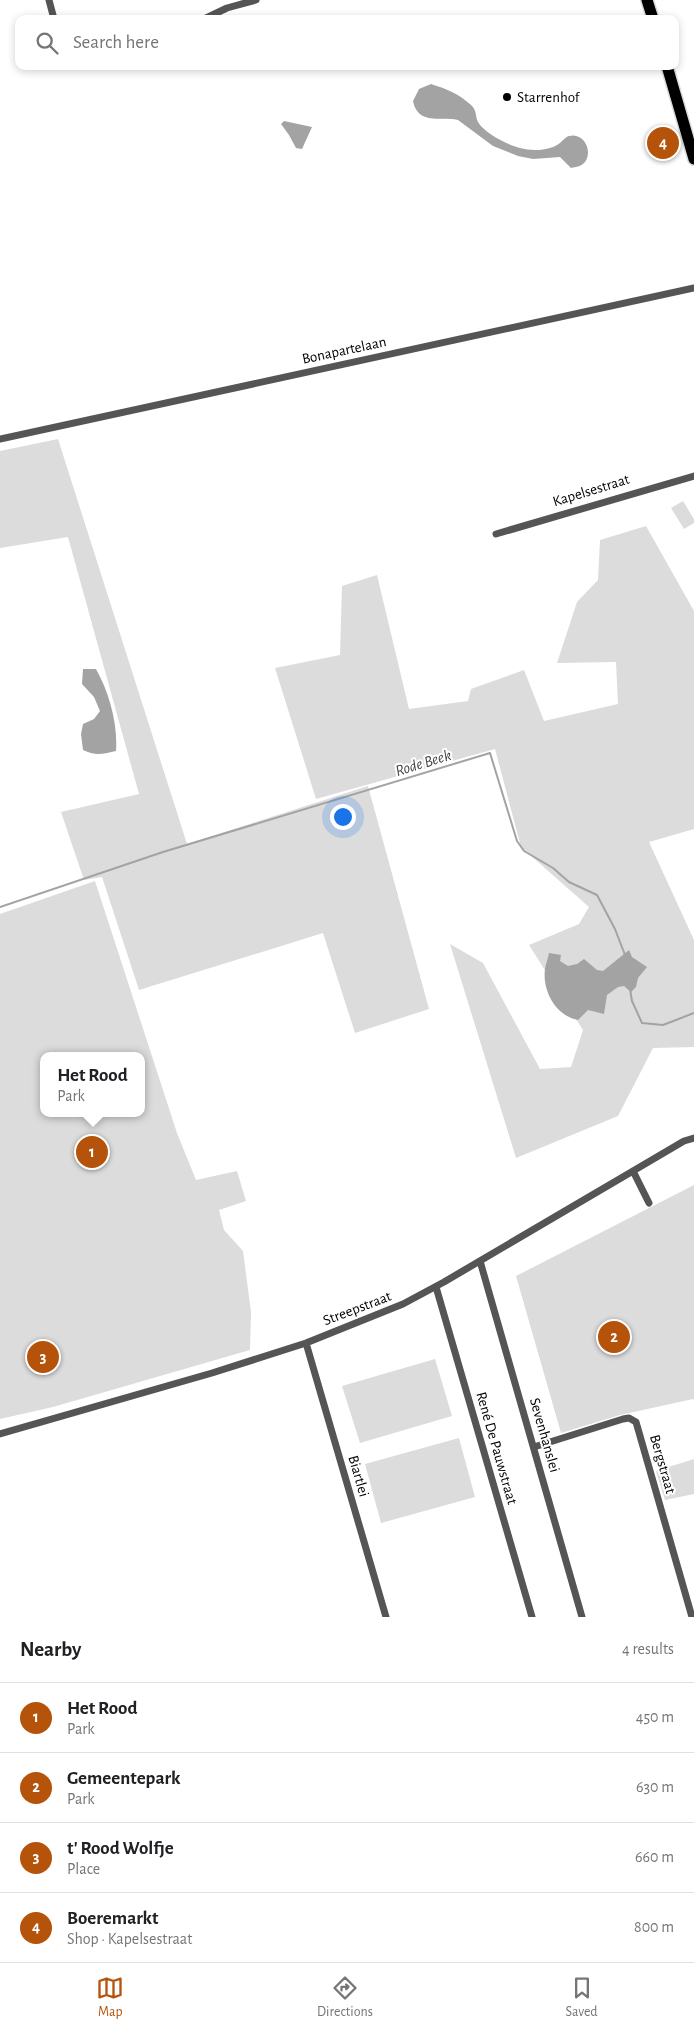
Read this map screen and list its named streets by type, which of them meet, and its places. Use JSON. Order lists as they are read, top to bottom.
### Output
{
  "streets": {
    "street": [
      "Bonapartelaan",
      "Kapelsestraat",
      "Streepstraat",
      "Sevenhanslei",
      "René De Pauwstraat",
      "Bergstraat",
      "Biartlei"
    ]
  },
  "crossings": [
    ["Streepstraat", "Sevenhanslei"],
    ["Streepstraat", "René De Pauwstraat"],
    ["Streepstraat", "Biartlei"],
    ["Sevenhanslei", "Bergstraat"]
  ],
  "water": ["Rode Beek"],
  "places": ["Starrenhof"],
  "page": {
    "search": "Search here",
    "pins": [
      "4",
      "1",
      "2",
      "3"
    ],
    "popup": ["Het Rood", "Park"],
    "heading": ["Nearby", "4 results"],
    "list": [
      {
        "mark": "1",
        "name": "Het Rood",
        "note": "Park",
        "value": "450 m"
      },
      {
        "mark": "2",
        "name": "Gemeentepark",
        "note": "Park",
        "value": "630 m"
      },
      {
        "mark": "3",
        "name": "t' Rood Wolfje",
        "note": "Place",
        "value": "660 m"
      },
      {
        "mark": "4",
        "name": "Boeremarkt",
        "note": "Shop · Kapelsestraat",
        "value": "800 m"
      }
    ],
    "nav": ["Map", "Directions", "Saved"]
  }
}
